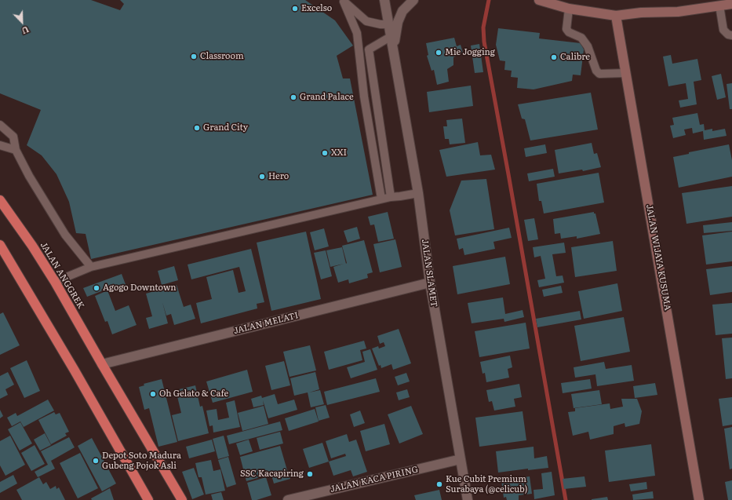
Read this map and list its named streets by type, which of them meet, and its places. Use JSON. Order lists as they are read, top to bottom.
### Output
{
  "streets": {
    "highway": ["JALAN ANGGREK"],
    "street": [
      "JALAN WIJAYA KUSUMA",
      "JALAN SLAMET",
      "JALAN MELATI",
      "JALAN KACA PIRING"
    ]
  },
  "crossings": [
    ["JALAN SLAMET", "JALAN MELATI"],
    ["JALAN SLAMET", "JALAN KACA PIRING"],
    ["JALAN ANGGREK", "JALAN MELATI"]
  ],
  "places": [
    "Excelso",
    "Mie Jogging",
    "Classroom",
    "Calibre",
    "Grand Palace",
    "Grand City",
    "XXI",
    "Hero",
    "Agogo Downtown",
    "Oh Gelato & Cafe",
    "Depot Soto Madura Gubeng Pojok Asli",
    "SSC Kacapiring",
    "Kue Cubit Premium Surabaya (@celicub)"
  ],
  "north": "bottom right"
}
